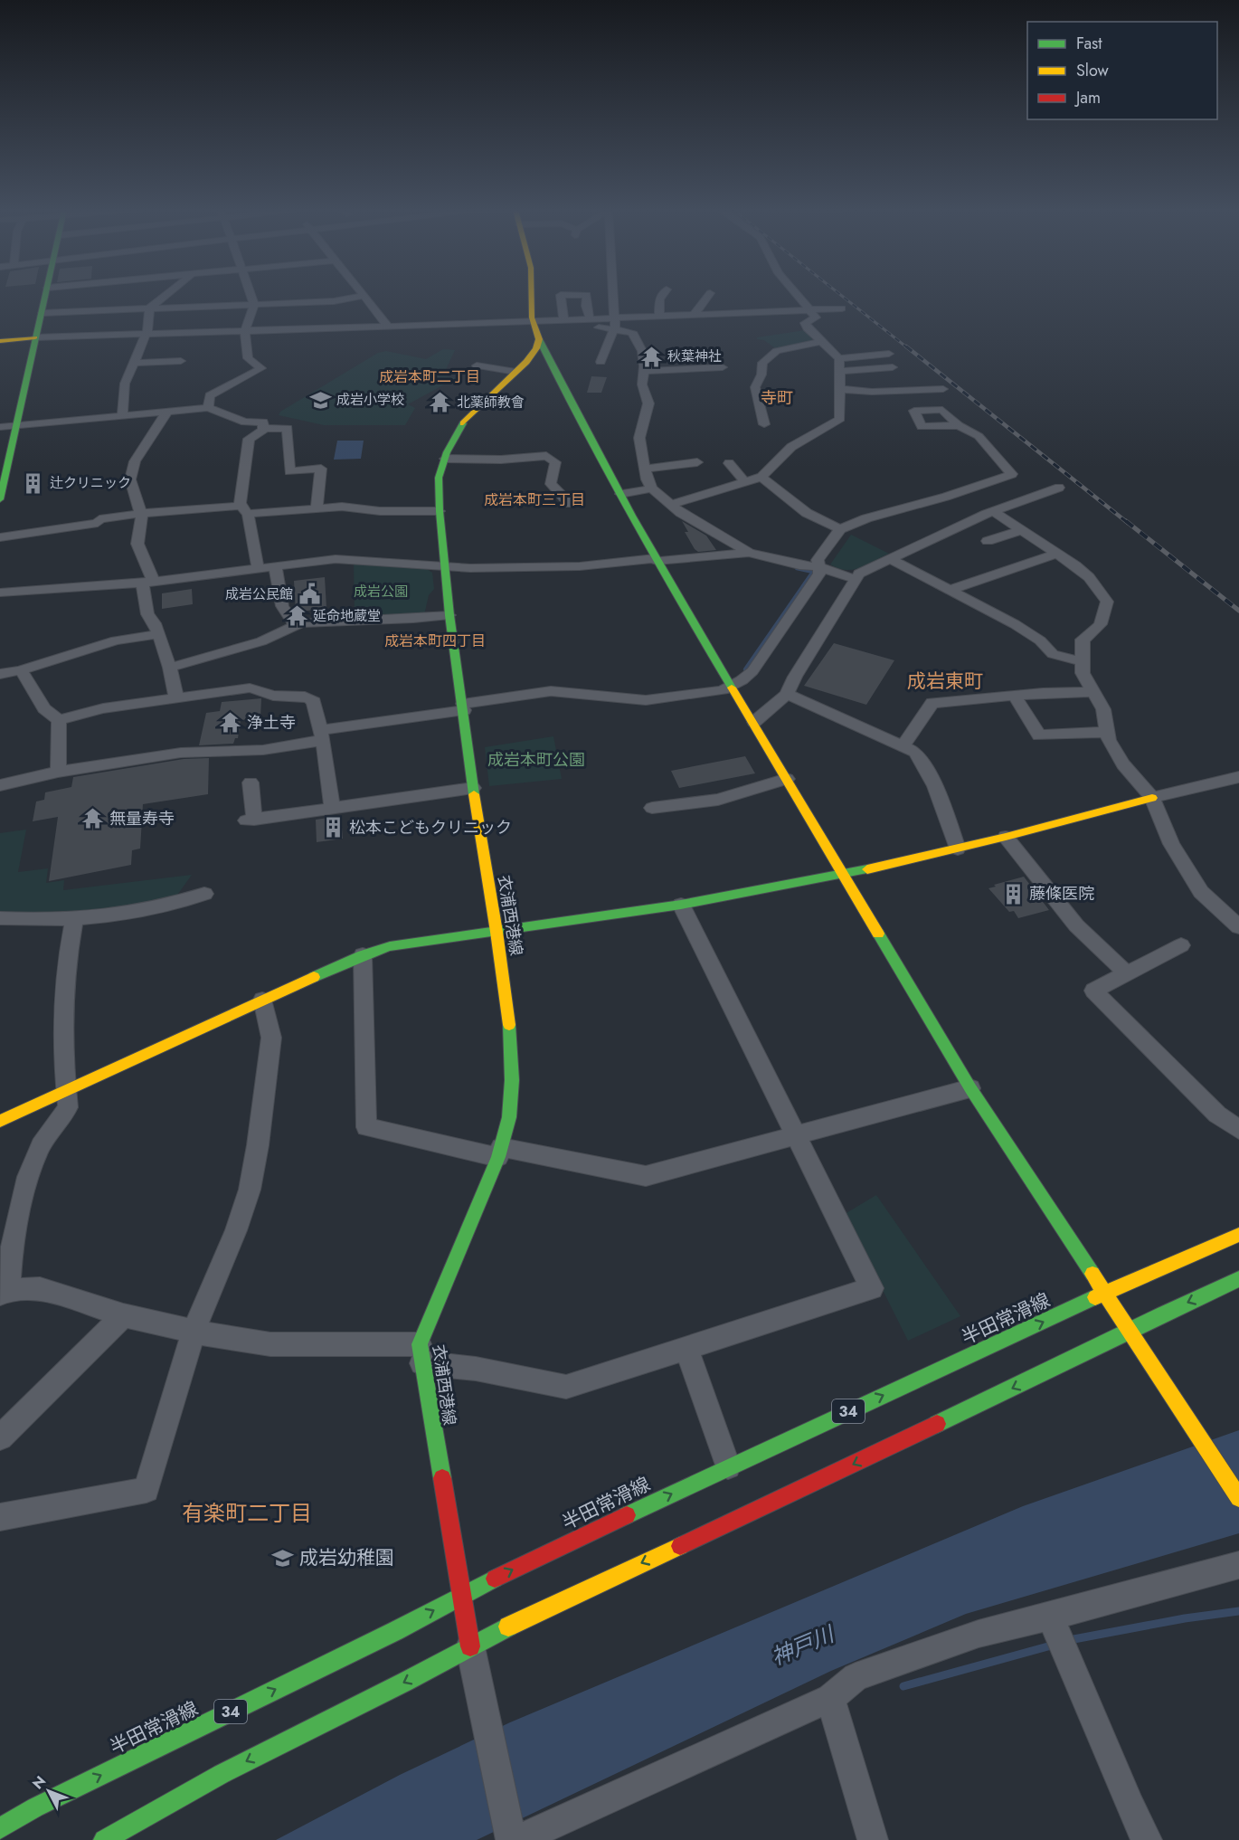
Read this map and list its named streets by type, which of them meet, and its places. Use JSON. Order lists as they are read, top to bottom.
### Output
{
  "streets": {
    "street": ["衣浦西港線", "半田常滑線", "34"]
  },
  "crossings": [
    ["衣浦西港線", "半田常滑線"]
  ],
  "districts": [
    "成岩本町二丁目",
    "寺町",
    "成岩本町三丁目",
    "成岩本町四丁目",
    "成岩東町",
    "有楽町二丁目"
  ],
  "water": ["神戸川"],
  "parks": ["成岩公園", "成岩本町公園"],
  "places": {
    "temple": [
      "秋葉神社",
      "北薬師教會",
      "延命地蔵堂",
      "浄土寺",
      "無量寿寺"
    ],
    "school or university": ["成岩小学校", "成岩幼稚園"],
    "building": ["辻クリニック", "松本こどもクリニック", "藤條医院"],
    "public building": ["成岩公民館"]
  },
  "legend": ["Fast", "Slow", "Jam"],
  "north": "top left"
}
